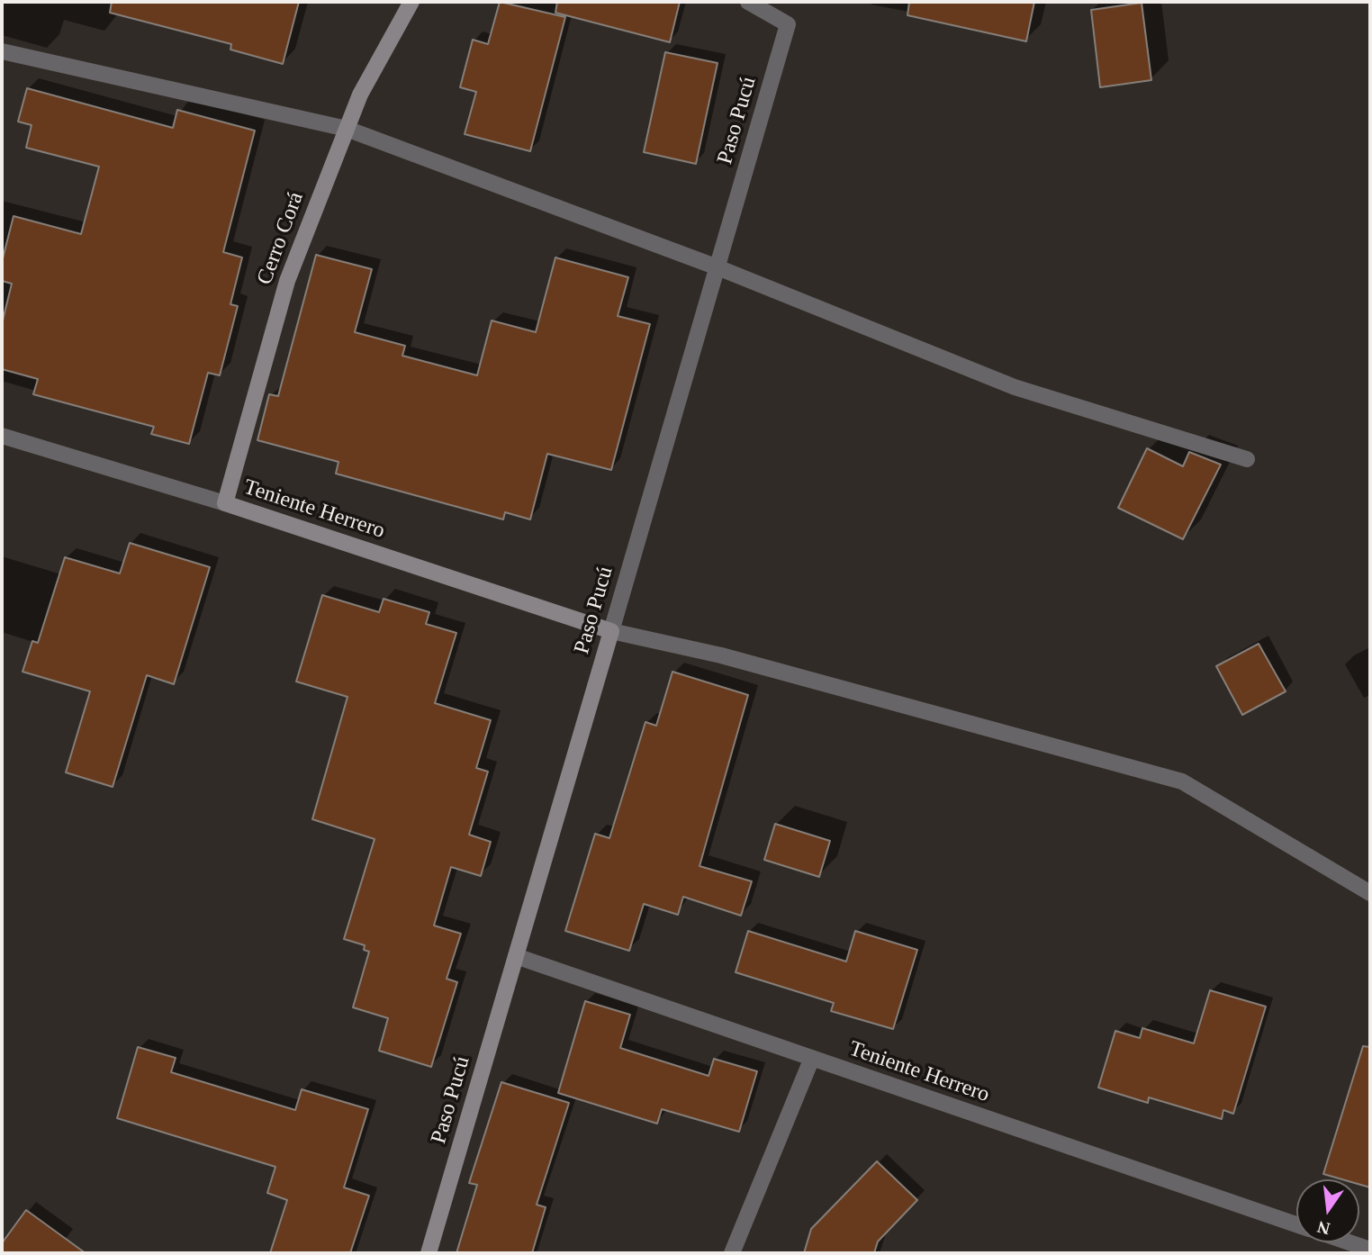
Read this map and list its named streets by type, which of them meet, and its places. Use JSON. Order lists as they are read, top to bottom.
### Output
{
  "streets": {
    "main road": ["Paso Pucú", "Cerro Corá", "Teniente Herrero"]
  },
  "crossings": [
    ["Paso Pucú", "Teniente Herrero"],
    ["Cerro Corá", "Teniente Herrero"]
  ],
  "north": "bottom"
}
